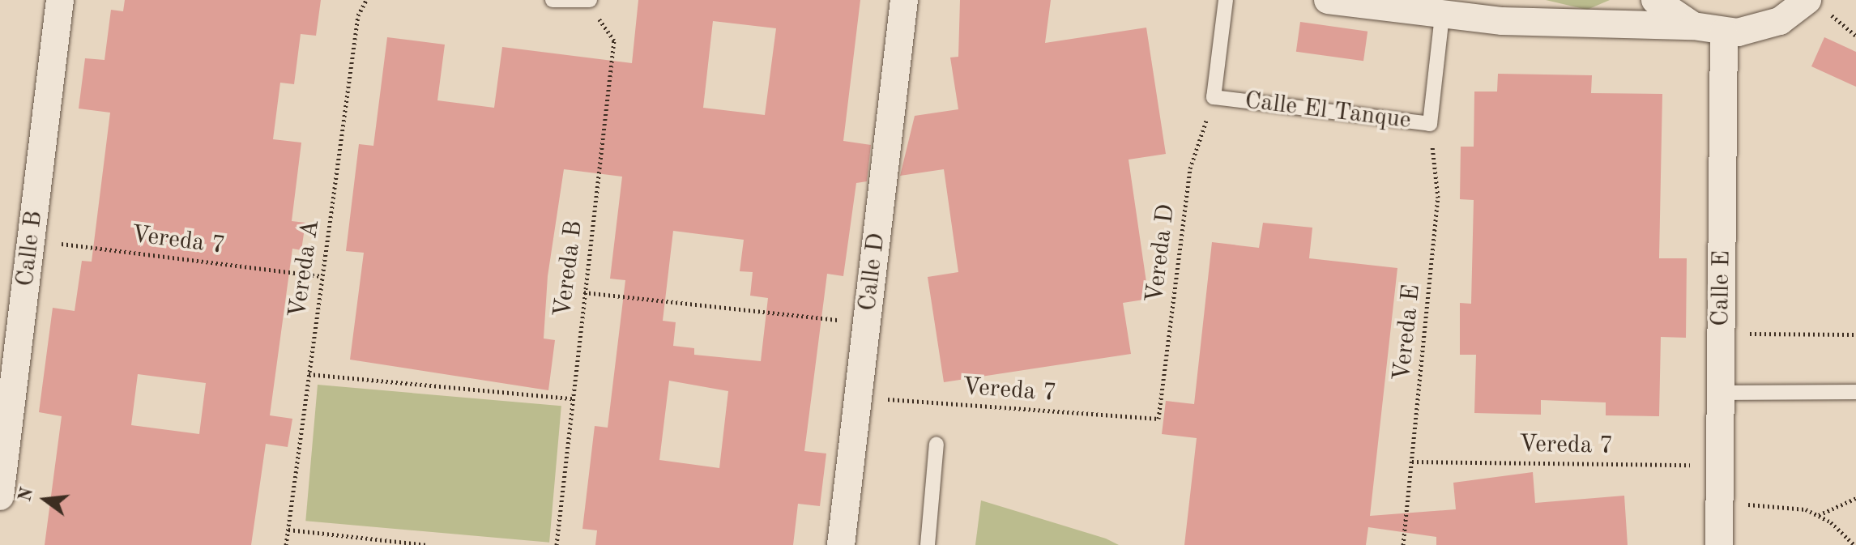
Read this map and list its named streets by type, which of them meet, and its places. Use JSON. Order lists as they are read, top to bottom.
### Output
{
  "streets": {
    "street": ["Calle B", "Calle D", "Calle E"],
    "lane": ["Calle El Tanque"],
    "path": [
      "Vereda 7",
      "Vereda D",
      "Vereda A",
      "Vereda B",
      "Vereda E"
    ]
  },
  "crossings": [
    ["Calle El Tanque", "Vereda D"],
    ["Calle El Tanque", "Vereda E"],
    ["Vereda 7", "Calle B"],
    ["Vereda 7", "Vereda D"],
    ["Vereda 7", "Vereda A"],
    ["Vereda 7", "Calle D"],
    ["Vereda 7", "Calle E"],
    ["Vereda 7", "Vereda E"]
  ],
  "north": "left"
}
